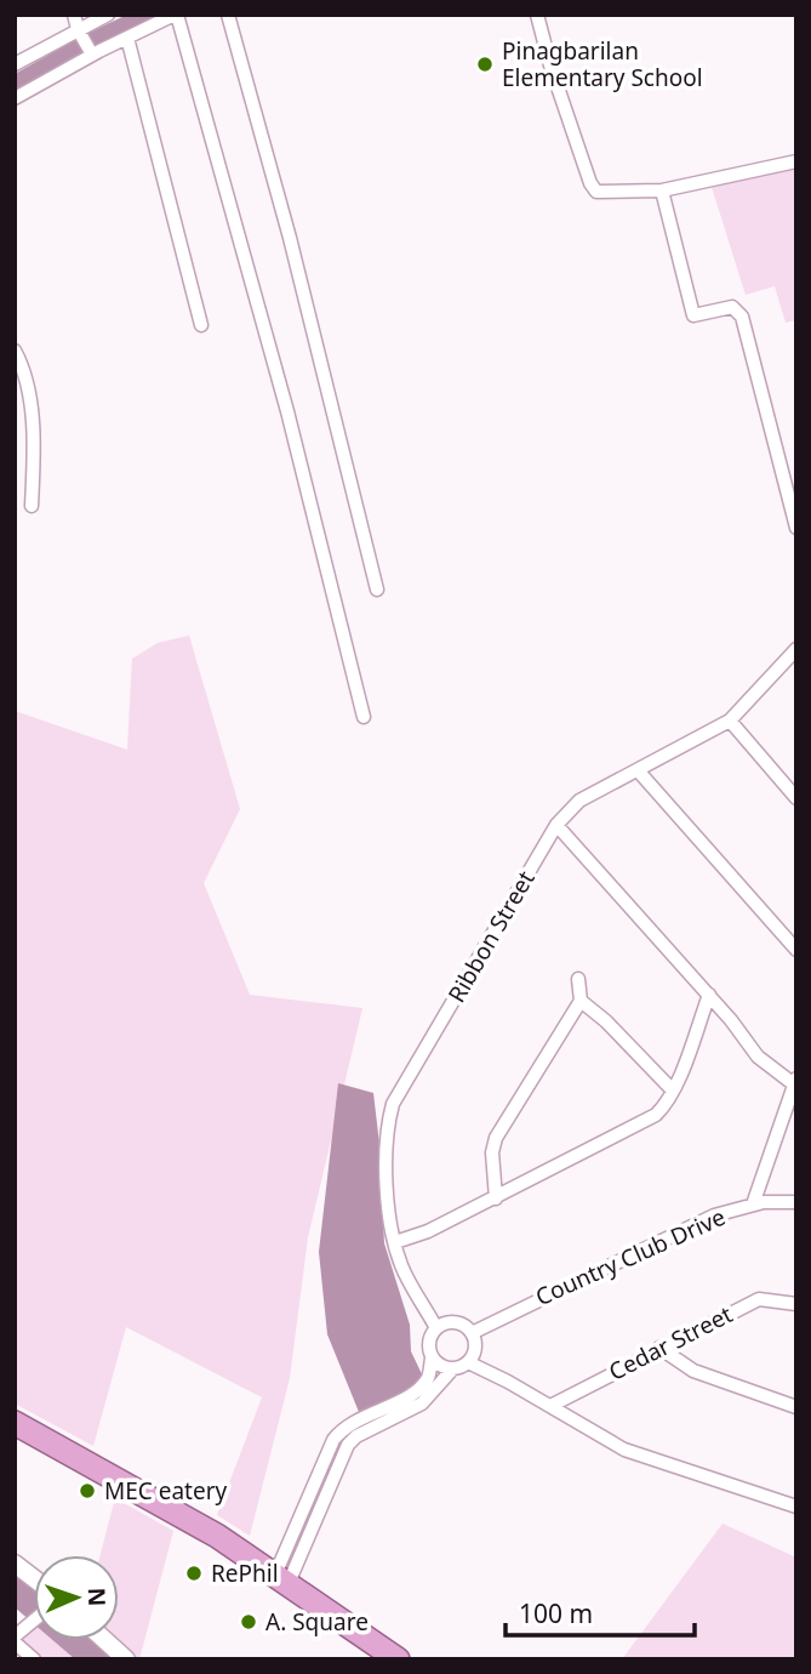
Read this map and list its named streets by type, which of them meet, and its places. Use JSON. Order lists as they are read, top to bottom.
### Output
{
  "streets": {
    "street": ["Ribbon Street", "Country Club Drive", "Cedar Street"]
  },
  "crossings": [
    ["Ribbon Street", "Country Club Drive"]
  ],
  "places": [
    "Pinagbarilan Elementary School",
    "MEC eatery",
    "RePhil",
    "A. Square"
  ],
  "scale_bar": "100 m",
  "north": "right"
}
